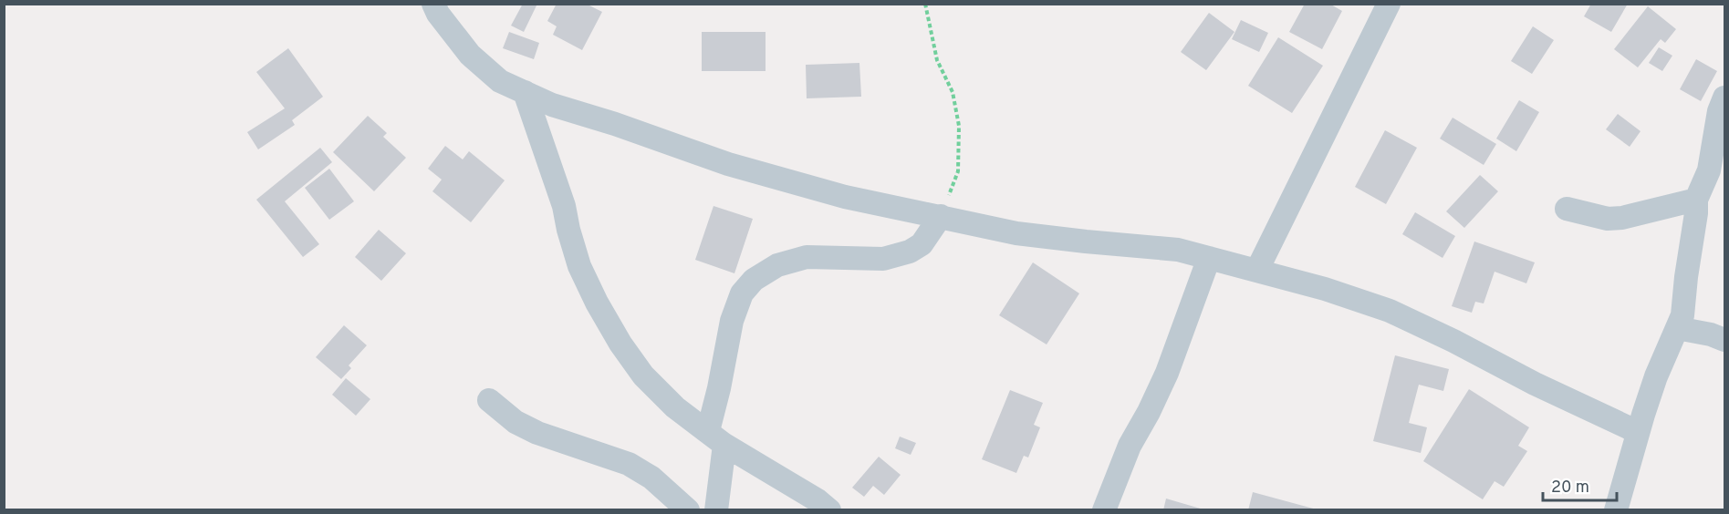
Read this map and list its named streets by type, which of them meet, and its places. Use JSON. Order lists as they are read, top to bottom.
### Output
{
  "scale_bar": "20 m"
}
